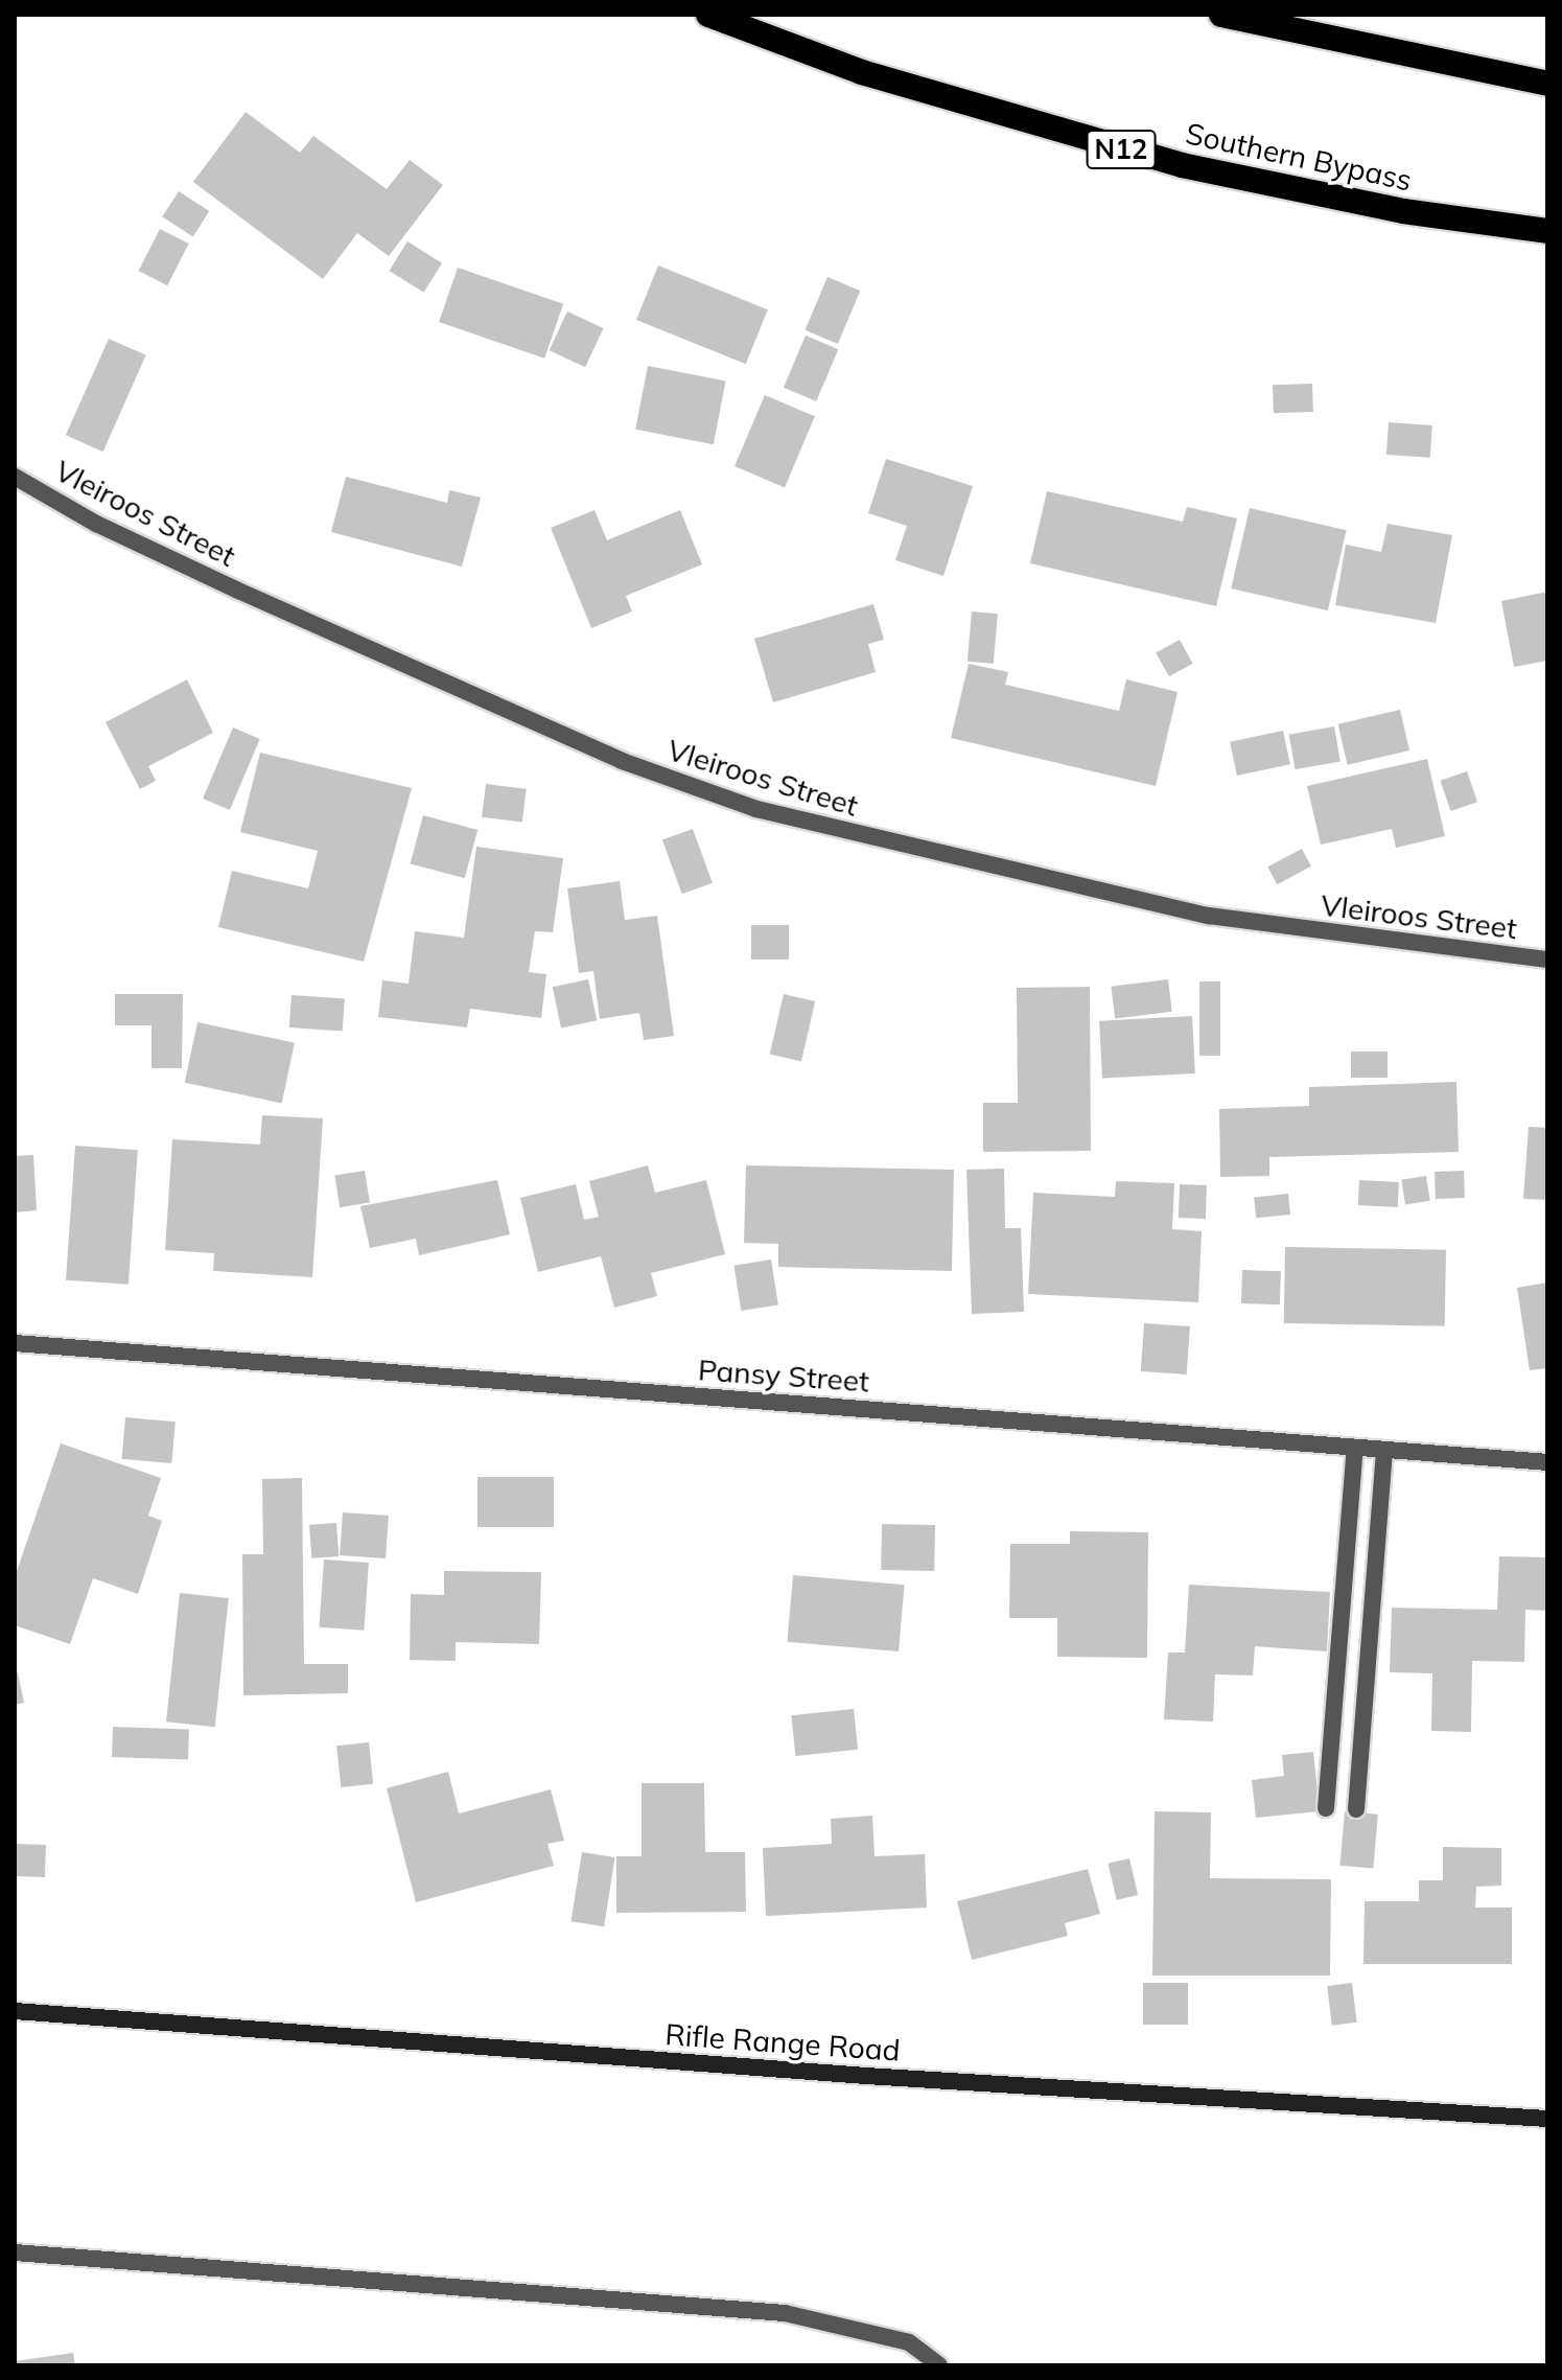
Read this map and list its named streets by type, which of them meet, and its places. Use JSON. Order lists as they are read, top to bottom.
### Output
{
  "streets": {
    "highway": ["N12", "Southern Bypass"],
    "main road": ["Rifle Range Road"],
    "street": ["Vleiroos Street", "Pansy Street"]
  }
}
